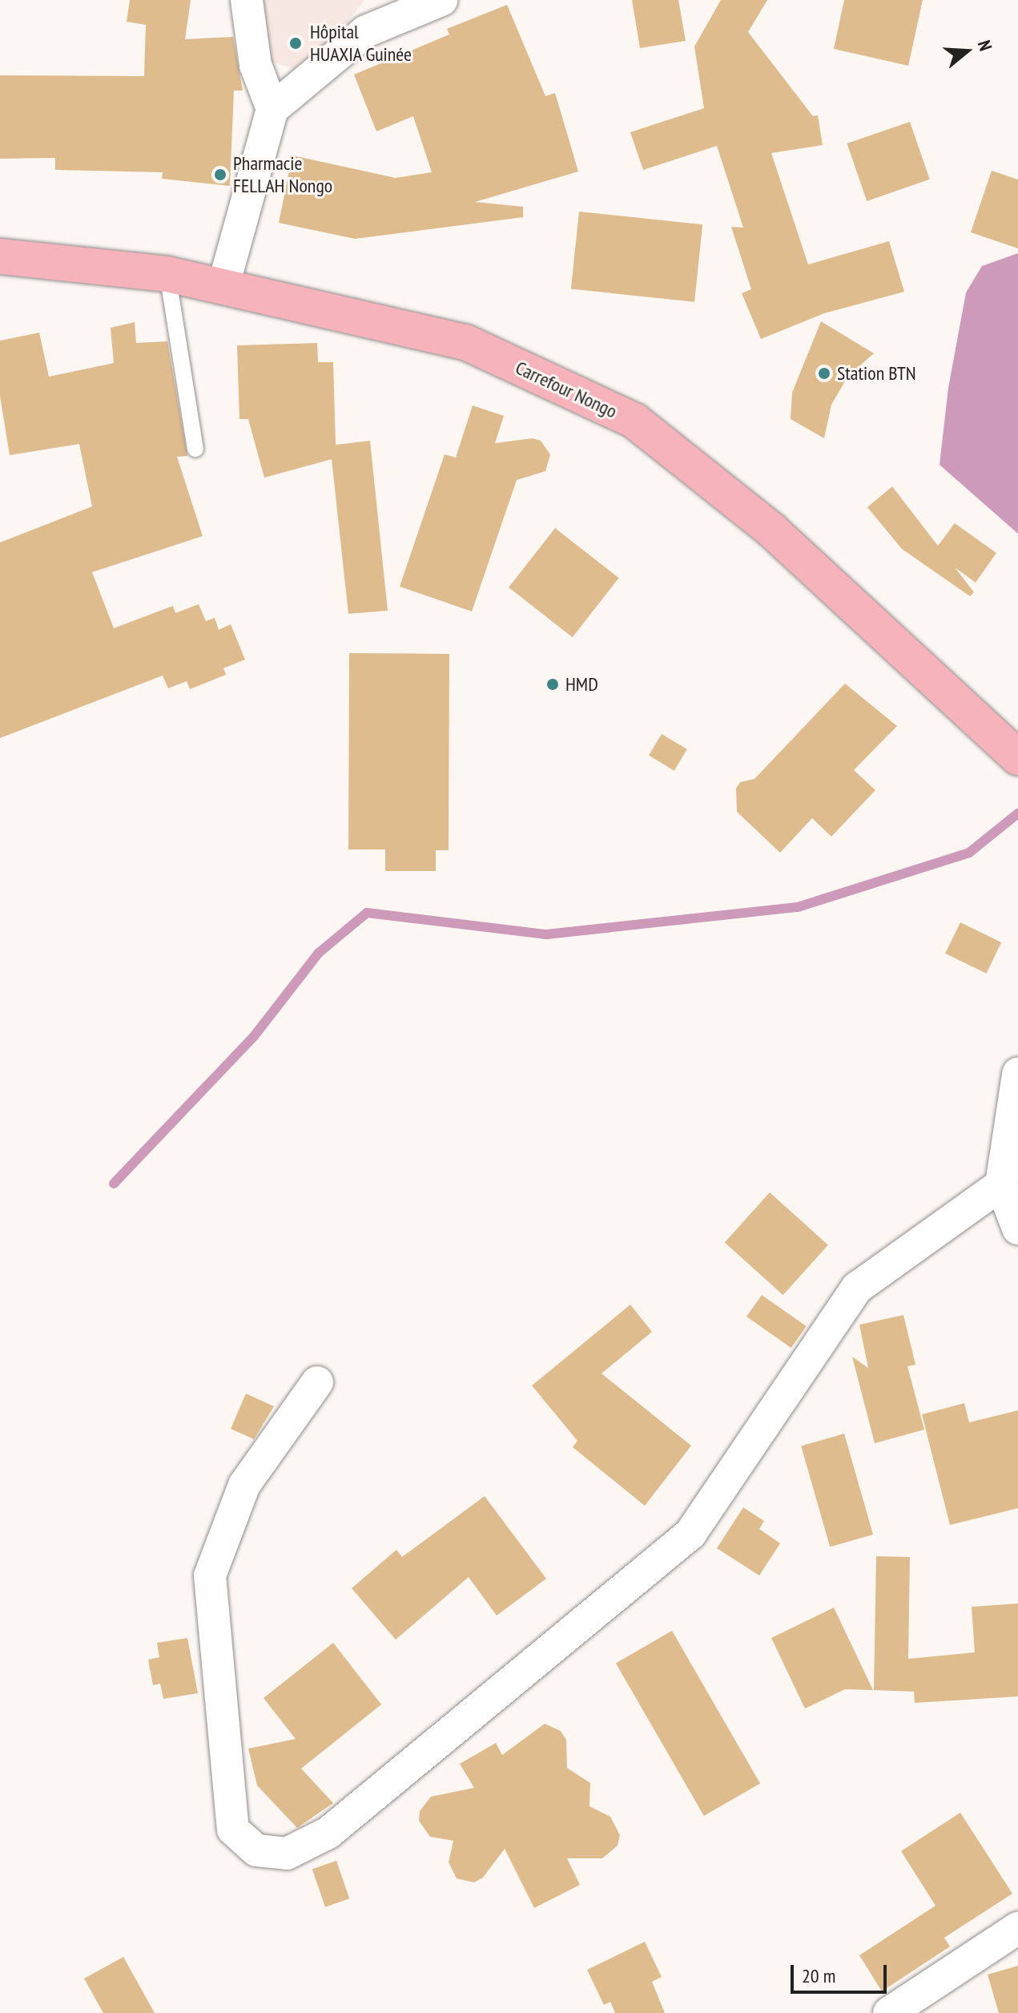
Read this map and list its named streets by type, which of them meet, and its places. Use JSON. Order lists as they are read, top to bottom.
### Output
{
  "streets": {
    "main road": ["Carrefour Nongo"]
  },
  "places": [
    "Hôpital HUAXIA Guinée",
    "Pharmacie FELLAH Nongo",
    "Station BTN",
    "HMD"
  ],
  "scale_bar": "20 m",
  "north": "right"
}
